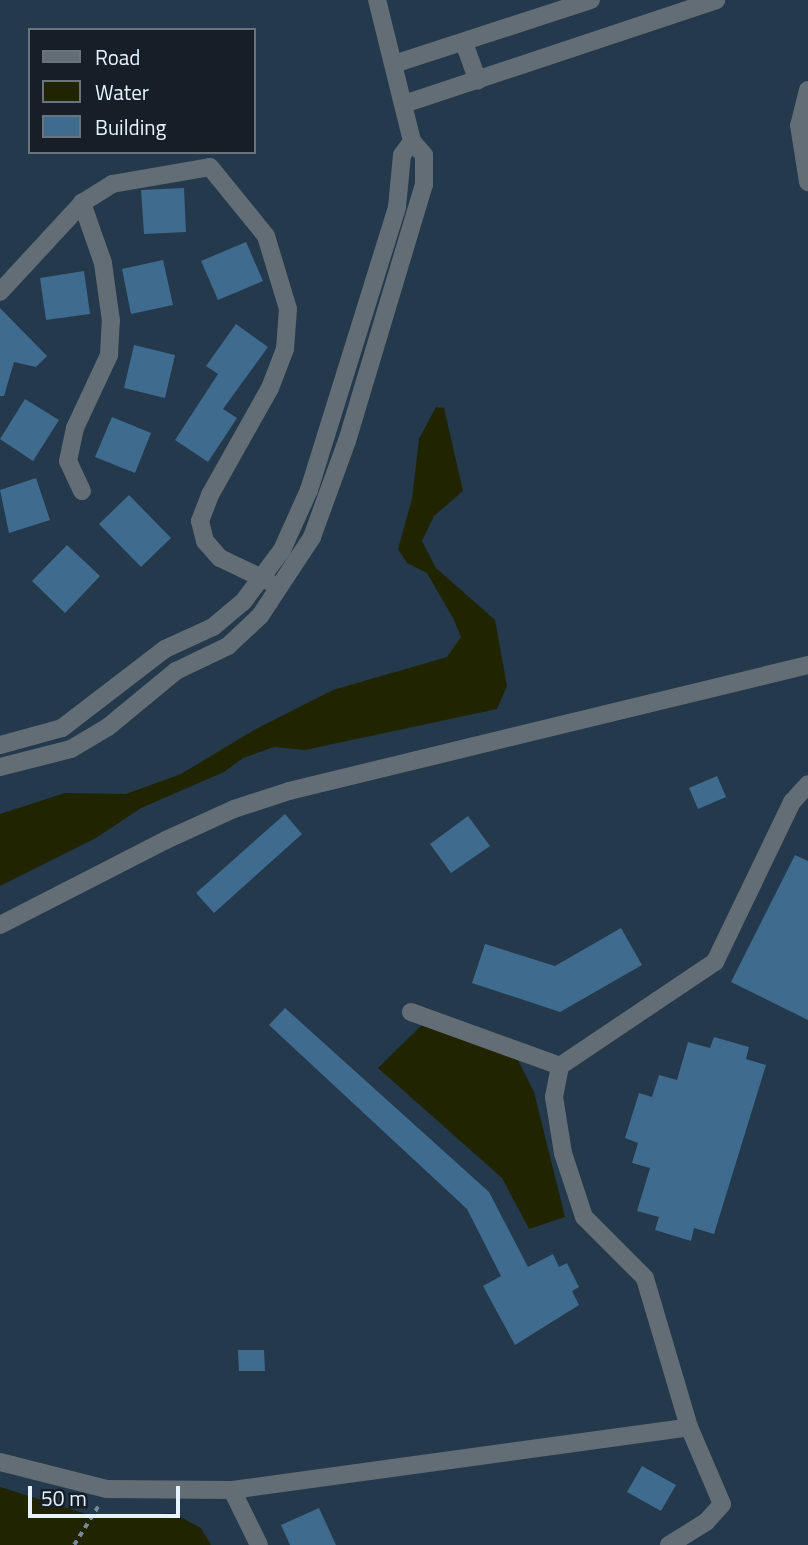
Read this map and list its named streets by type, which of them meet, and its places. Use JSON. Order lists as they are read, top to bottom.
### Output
{
  "legend": ["Road", "Water", "Building"],
  "scale_bar": "50 m"
}
